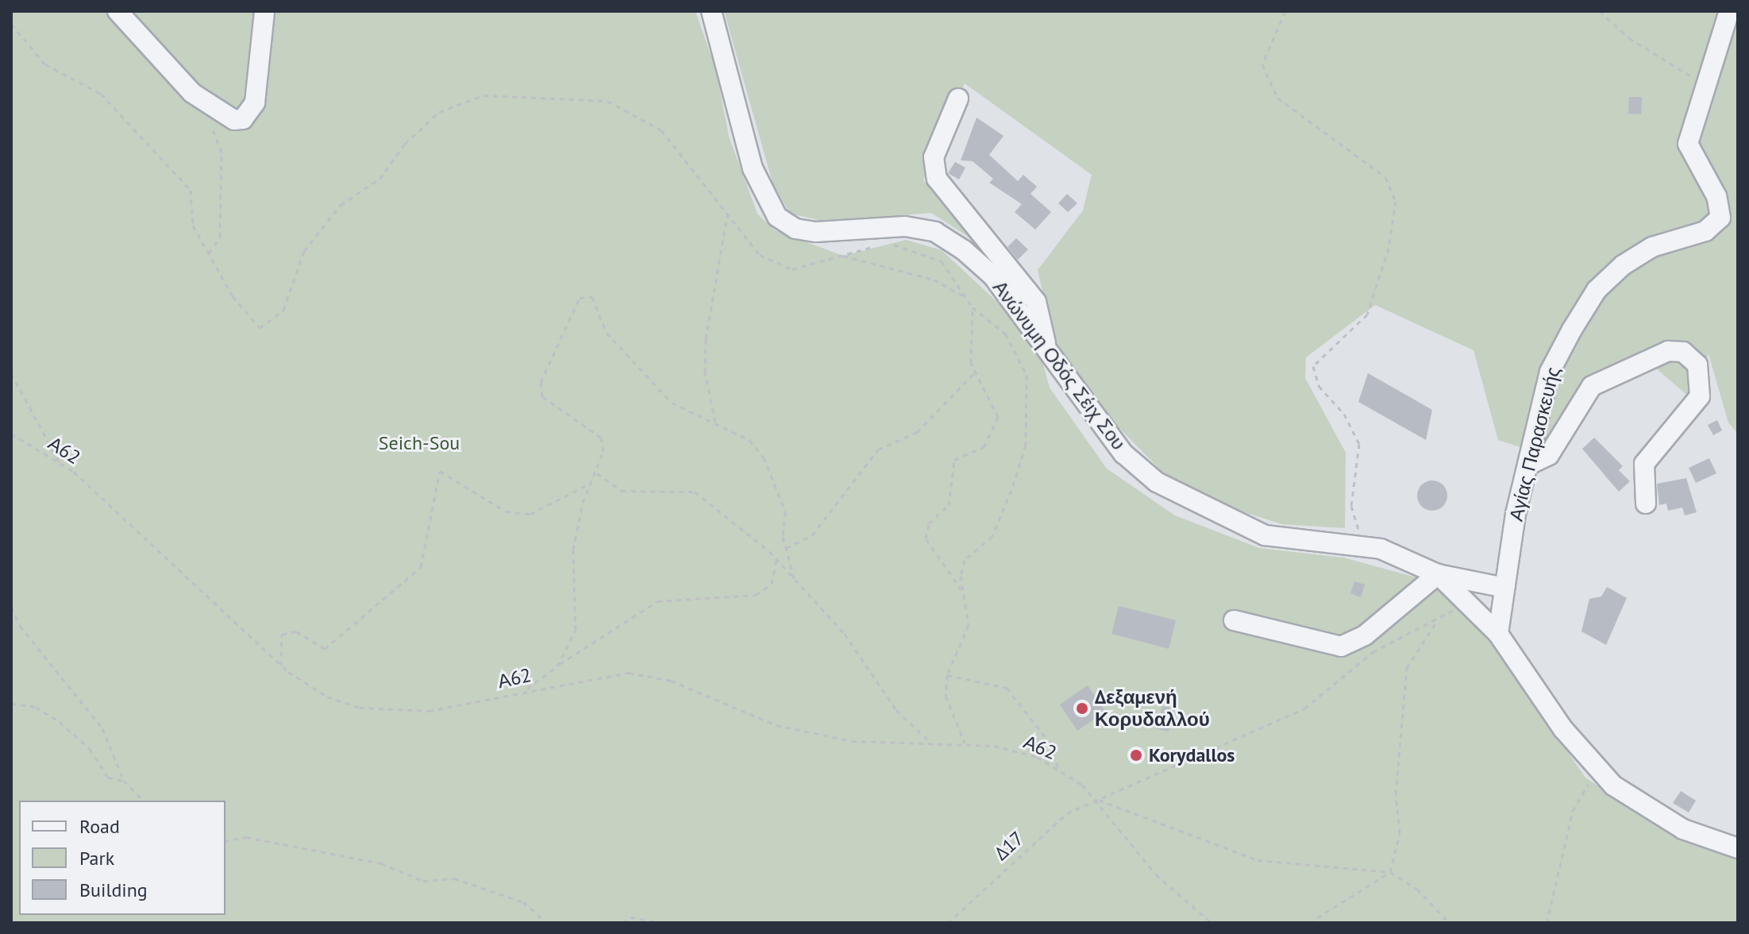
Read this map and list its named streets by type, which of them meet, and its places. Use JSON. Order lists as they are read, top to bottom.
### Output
{
  "streets": {
    "street": ["Ανώνυμη Οδός Σέιχ Σου", "Αγίας Παρασκευής"],
    "path": ["Α62", "Δ17"]
  },
  "crossings": [
    ["Ανώνυμη Οδός Σέιχ Σου", "Αγίας Παρασκευής"],
    ["Ανώνυμη Οδός Σέιχ Σου", "Δ17"],
    ["Α62", "Δ17"]
  ],
  "parks": ["Seich-Sou"],
  "places": ["Δεξαμενή Κορυδαλλού", "Korydallos"],
  "legend": ["Road", "Park", "Building"]
}
